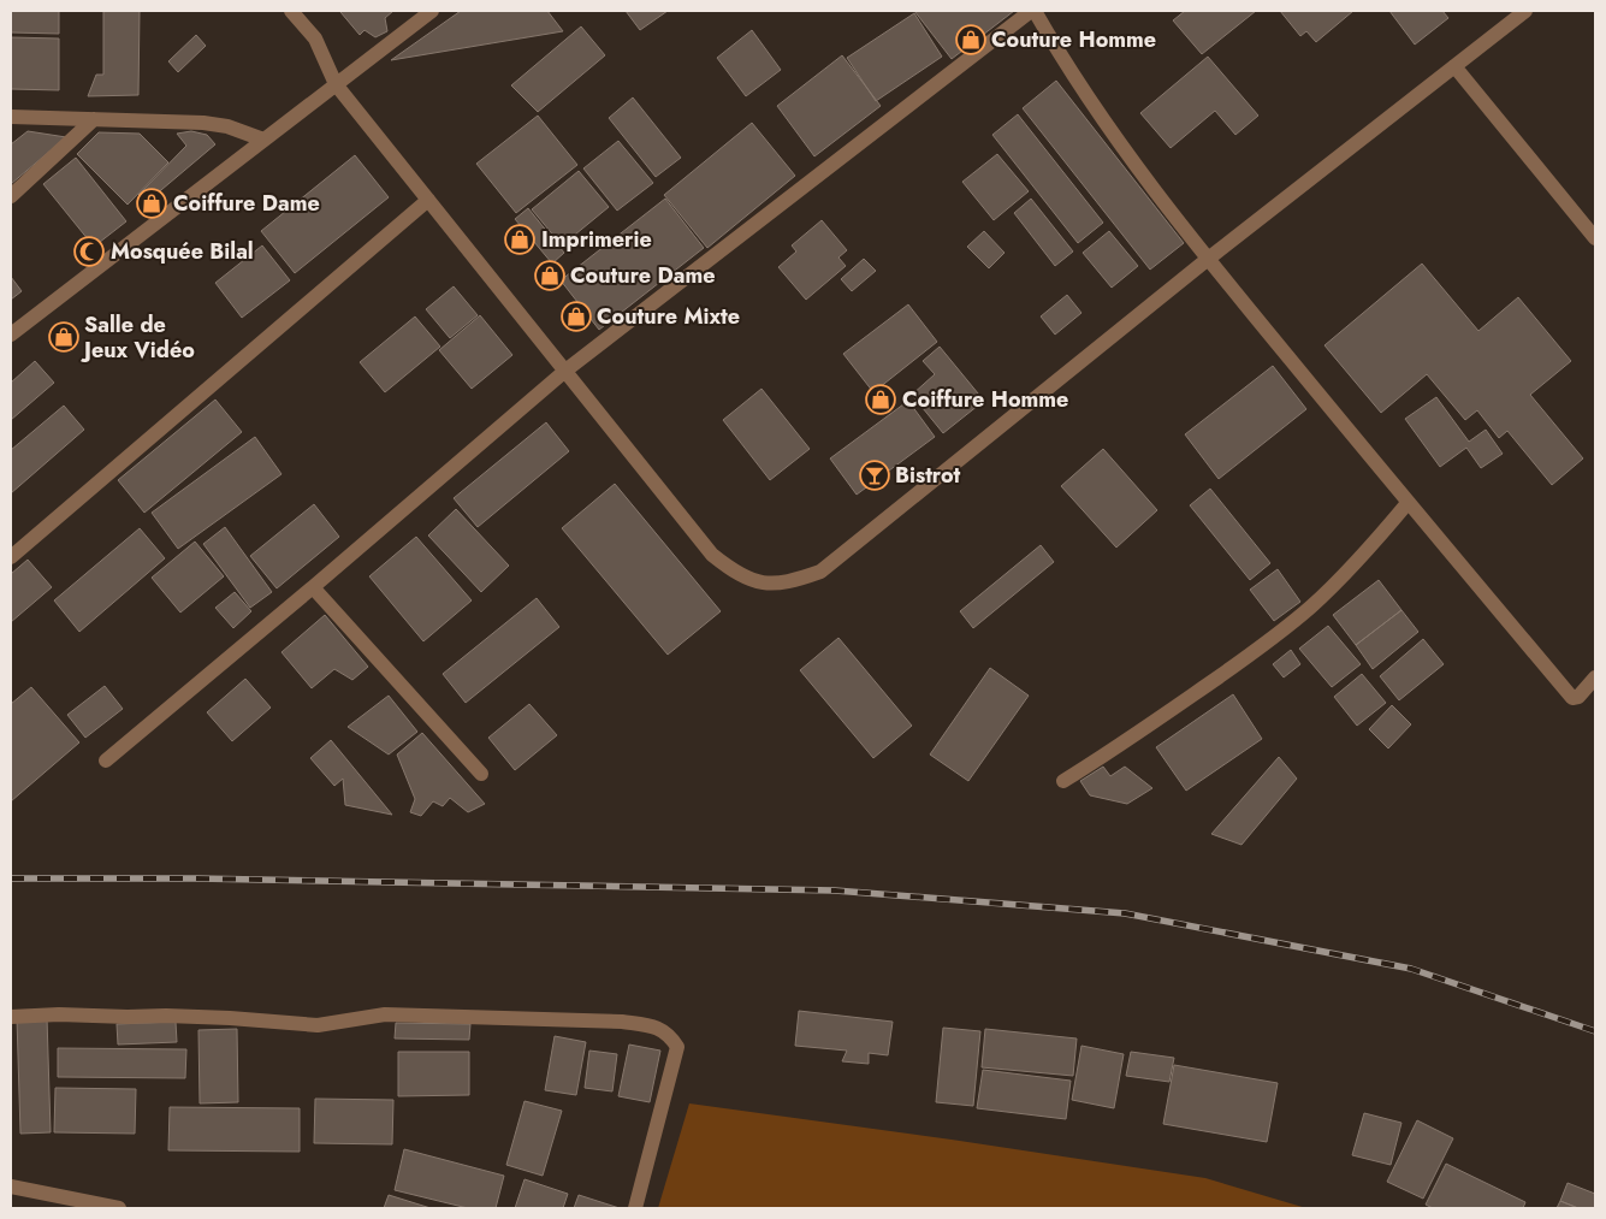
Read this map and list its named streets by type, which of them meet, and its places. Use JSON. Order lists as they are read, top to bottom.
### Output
{
  "places": {
    "shop": [
      "Couture Homme",
      "Coiffure Dame",
      "Imprimerie",
      "Couture Dame",
      "Couture Mixte",
      "Salle de Jeux Vidéo",
      "Coiffure Homme"
    ],
    "mosque": ["Mosquée Bilal"],
    "bar": ["Bistrot"]
  }
}
